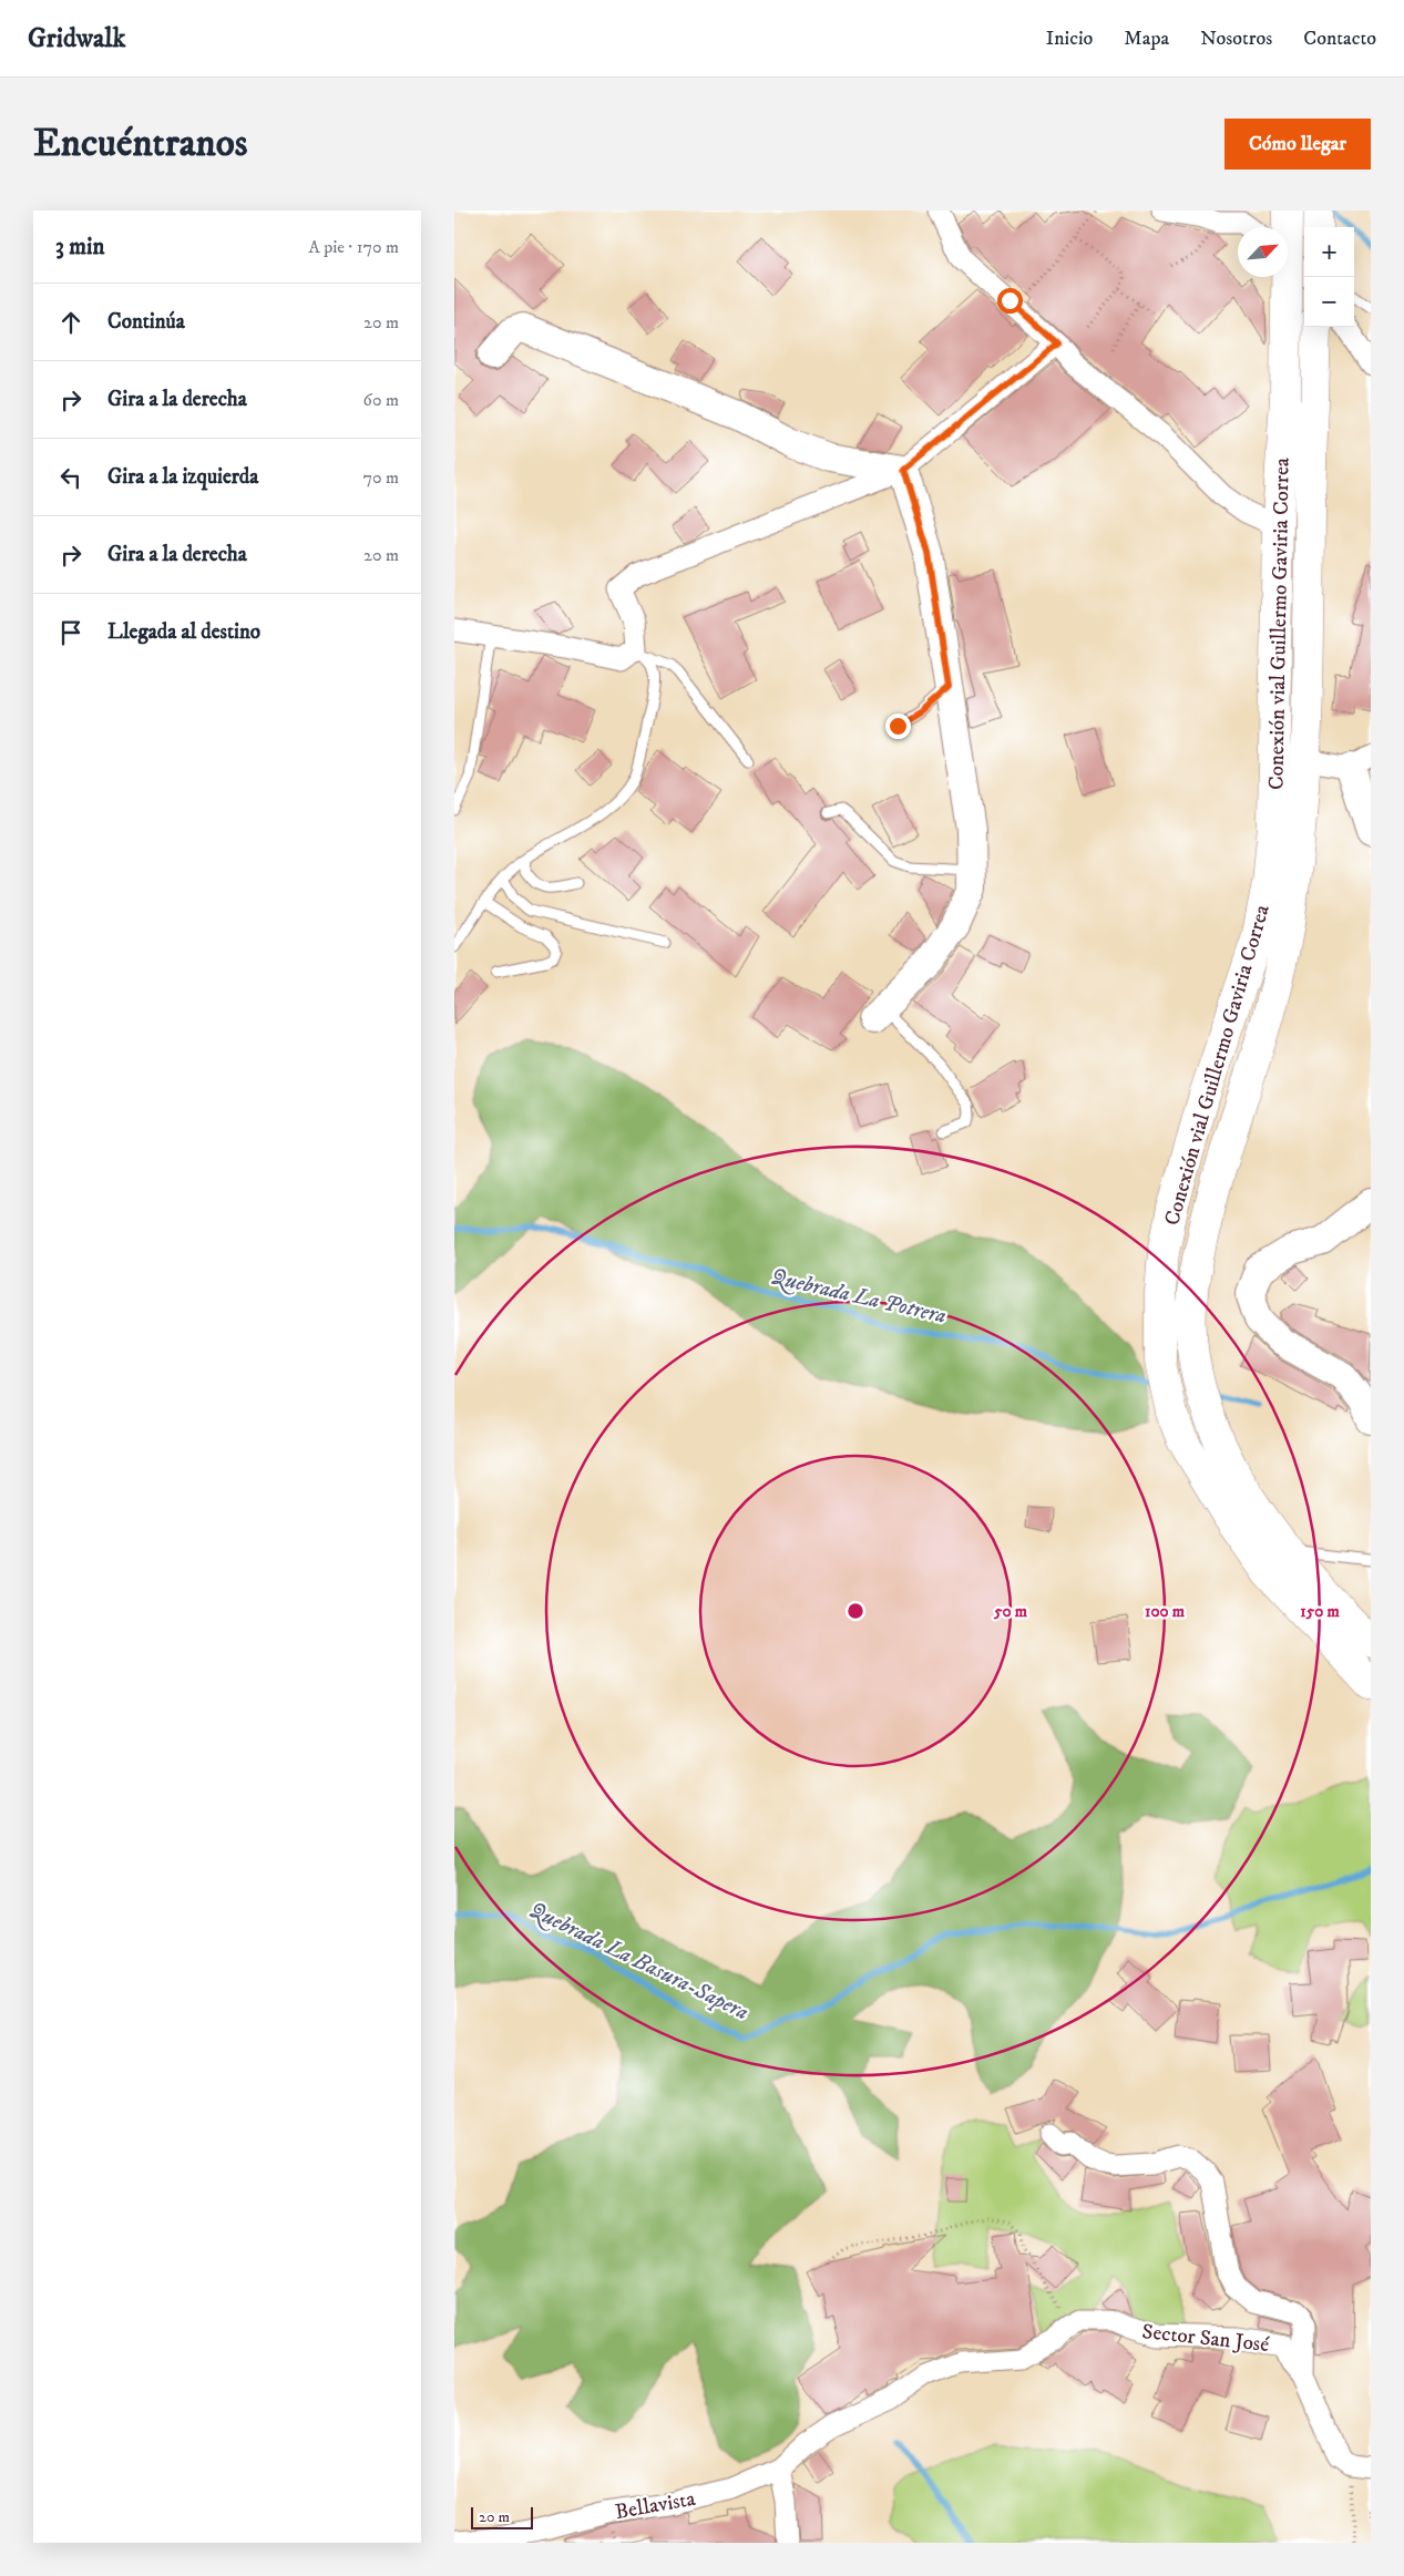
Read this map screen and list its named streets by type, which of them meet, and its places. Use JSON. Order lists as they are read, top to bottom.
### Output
{
  "streets": {
    "highway": ["Conexión vial Guillermo Gaviria Correa"],
    "street": ["Sector San José", "Bellavista"]
  },
  "crossings": [
    ["Sector San José", "Bellavista"]
  ],
  "water": ["Quebrada La Potrera", "Quebrada La Basura-Sapera"],
  "scale_bar": "20 m",
  "north": "top right",
  "page": {
    "header": "Gridwalk",
    "nav": [
      "Inicio",
      "Mapa",
      "Nosotros",
      "Contacto"
    ],
    "buttons": "Cómo llegar",
    "title": "Encuéntranos",
    "heading": ["3 min", "A pie · 170 m"],
    "map_buttons": ["+", "−"],
    "list": [
      ["Continúa", "20 m"],
      ["Gira a la derecha", "60 m"],
      ["Gira a la izquierda", "70 m"],
      ["Gira a la derecha", "20 m"],
      "Llegada al destino"
    ],
    "scale": "20 m"
  },
  "rings": ["50 m", "100 m", "150 m"]
}
